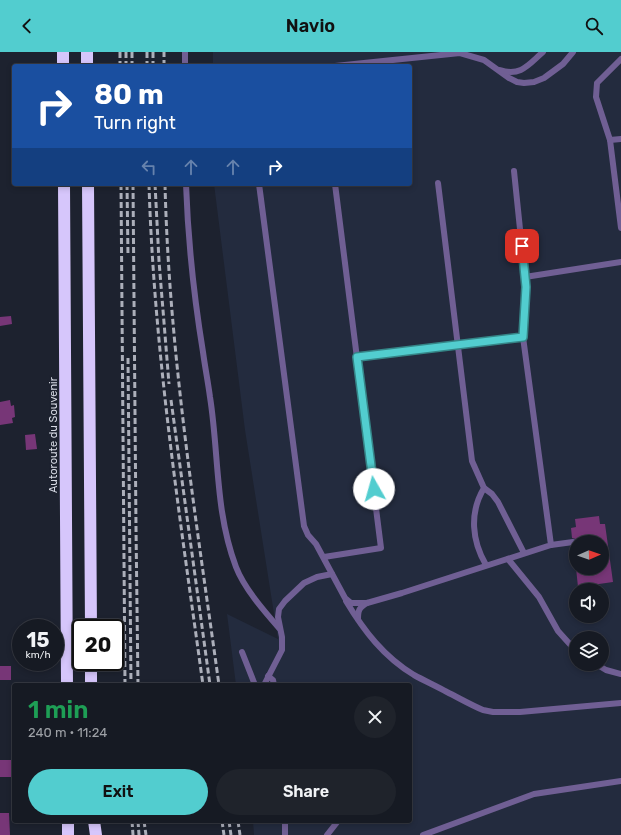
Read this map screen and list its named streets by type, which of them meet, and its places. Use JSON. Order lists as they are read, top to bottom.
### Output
{
  "streets": {
    "highway": ["Autoroute du Souvenir"]
  },
  "north": "right",
  "page": {
    "header": "Navio",
    "turn": ["80 m", "Turn right"],
    "speed": "15 km/h",
    "limit": "20",
    "heading": ["1 min", "240 m · 11:24"],
    "buttons": ["Exit", "Share"]
  }
}
